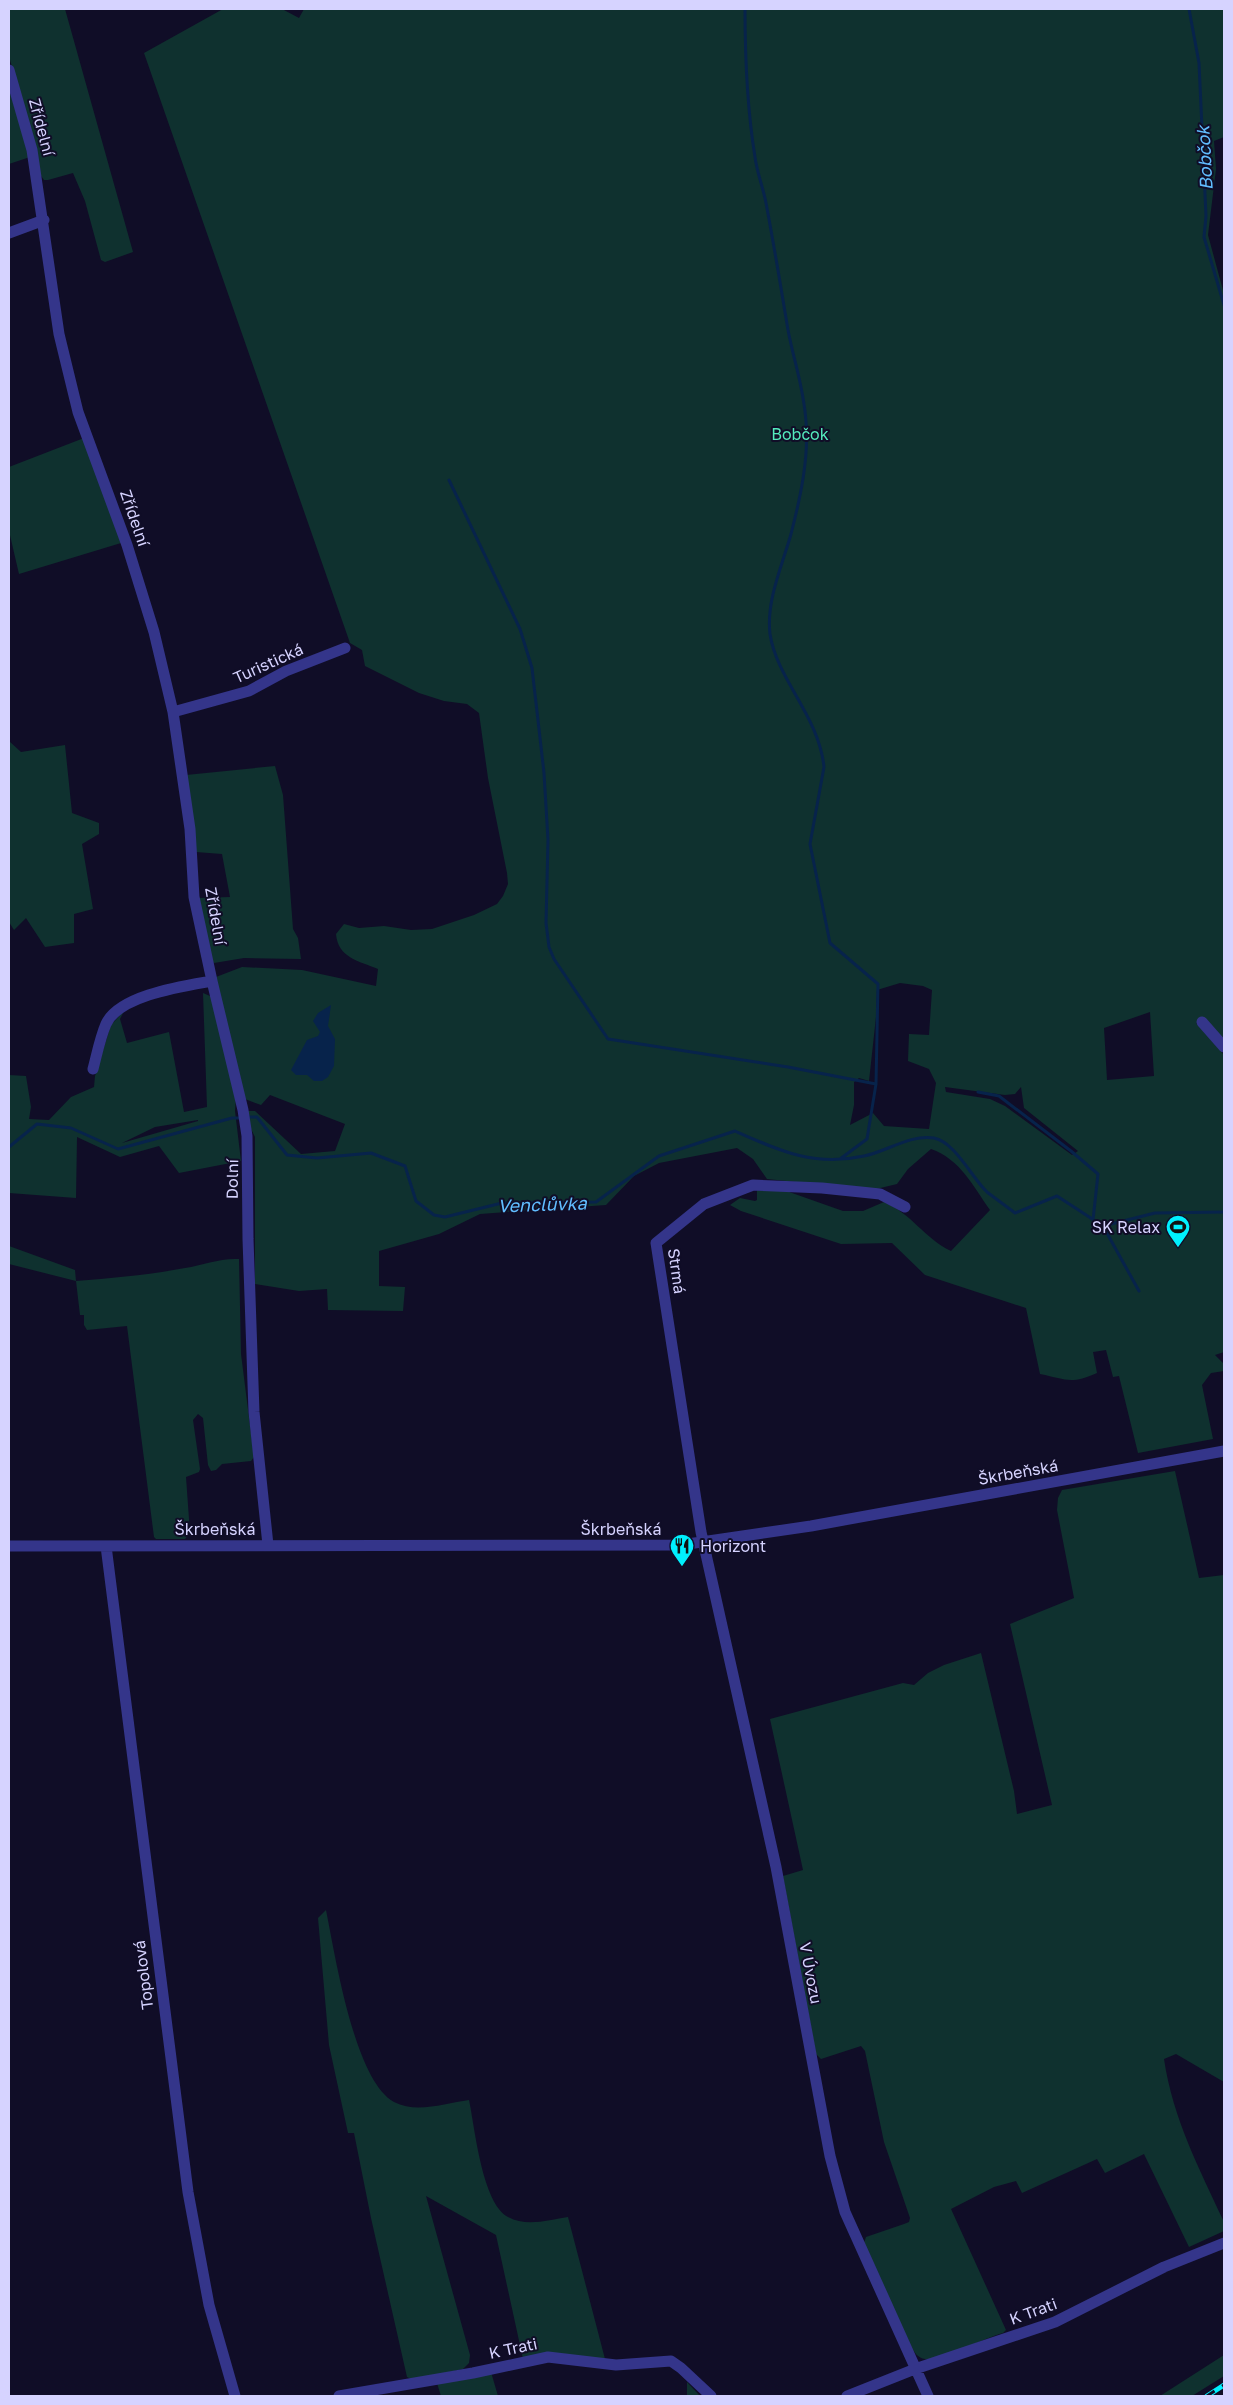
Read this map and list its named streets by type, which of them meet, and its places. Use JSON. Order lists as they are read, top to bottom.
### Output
{
  "streets": {
    "street": [
      "Zřídelní",
      "Turistická",
      "Dolní",
      "Strmá",
      "Škrbeňská",
      "V Úvozu",
      "Topolová",
      "K Trati"
    ]
  },
  "crossings": [
    ["Zřídelní", "Turistická"],
    ["Zřídelní", "Dolní"],
    ["Dolní", "Škrbeňská"],
    ["Strmá", "Škrbeňská"],
    ["Strmá", "V Úvozu"],
    ["Škrbeňská", "V Úvozu"],
    ["Škrbeňská", "Topolová"],
    ["V Úvozu", "K Trati"]
  ],
  "water": ["Bobčok", "Venclůvka"],
  "parks": ["Bobčok"],
  "places": {
    "sports": ["SK Relax"],
    "restaurant": ["Horizont"]
  }
}
